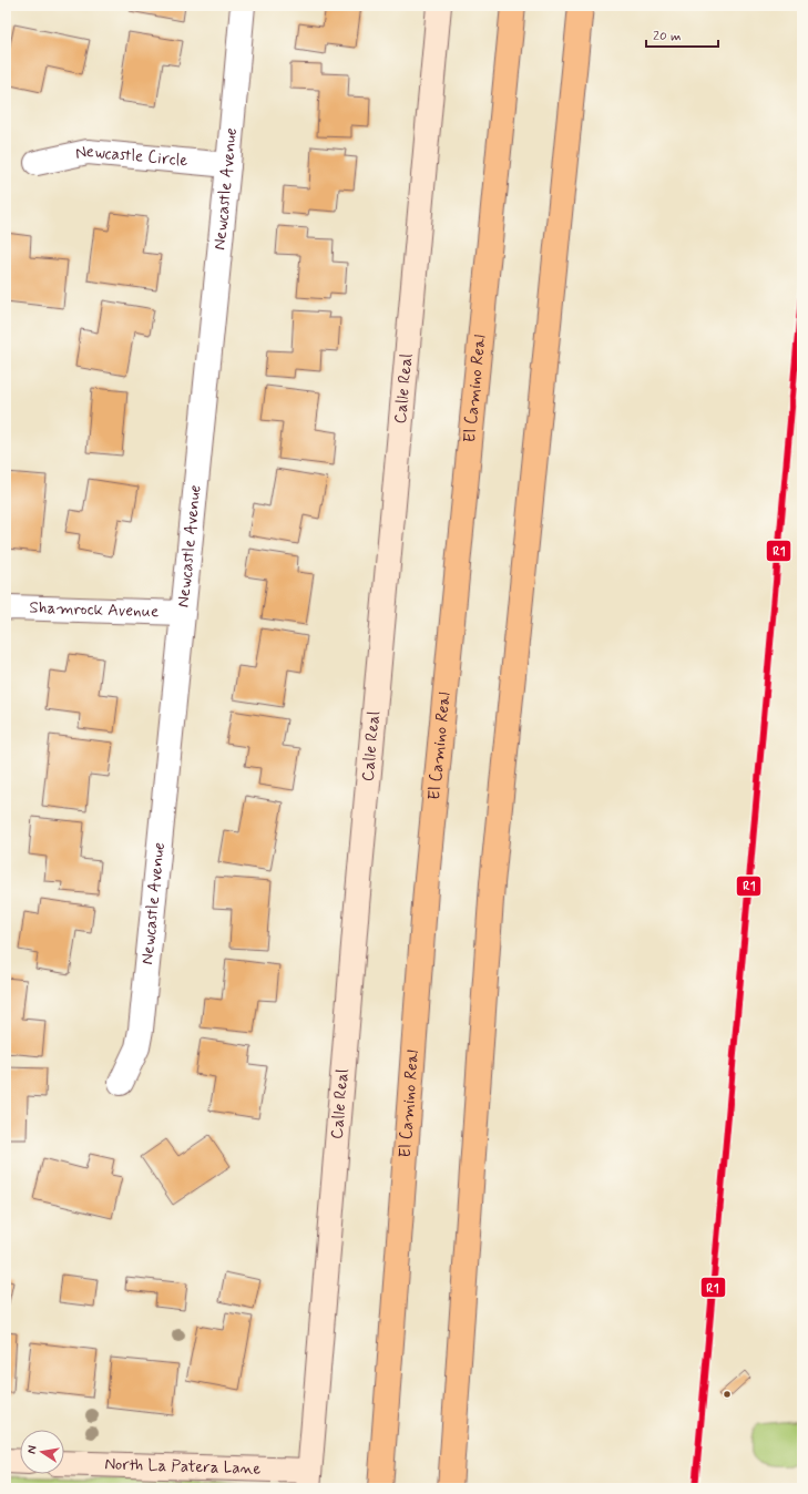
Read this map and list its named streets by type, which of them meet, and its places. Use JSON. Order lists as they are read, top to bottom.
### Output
{
  "streets": {
    "highway": ["El Camino Real"],
    "main road": ["Calle Real", "North La Patera Lane"],
    "street": ["Newcastle Circle", "Newcastle Avenue", "Shamrock Avenue"]
  },
  "crossings": [
    ["Newcastle Circle", "Newcastle Avenue"],
    ["Newcastle Avenue", "Shamrock Avenue"],
    ["Calle Real", "North La Patera Lane"]
  ],
  "lines": ["transit line R1"],
  "scale_bar": "20 m",
  "north": "left"
}
